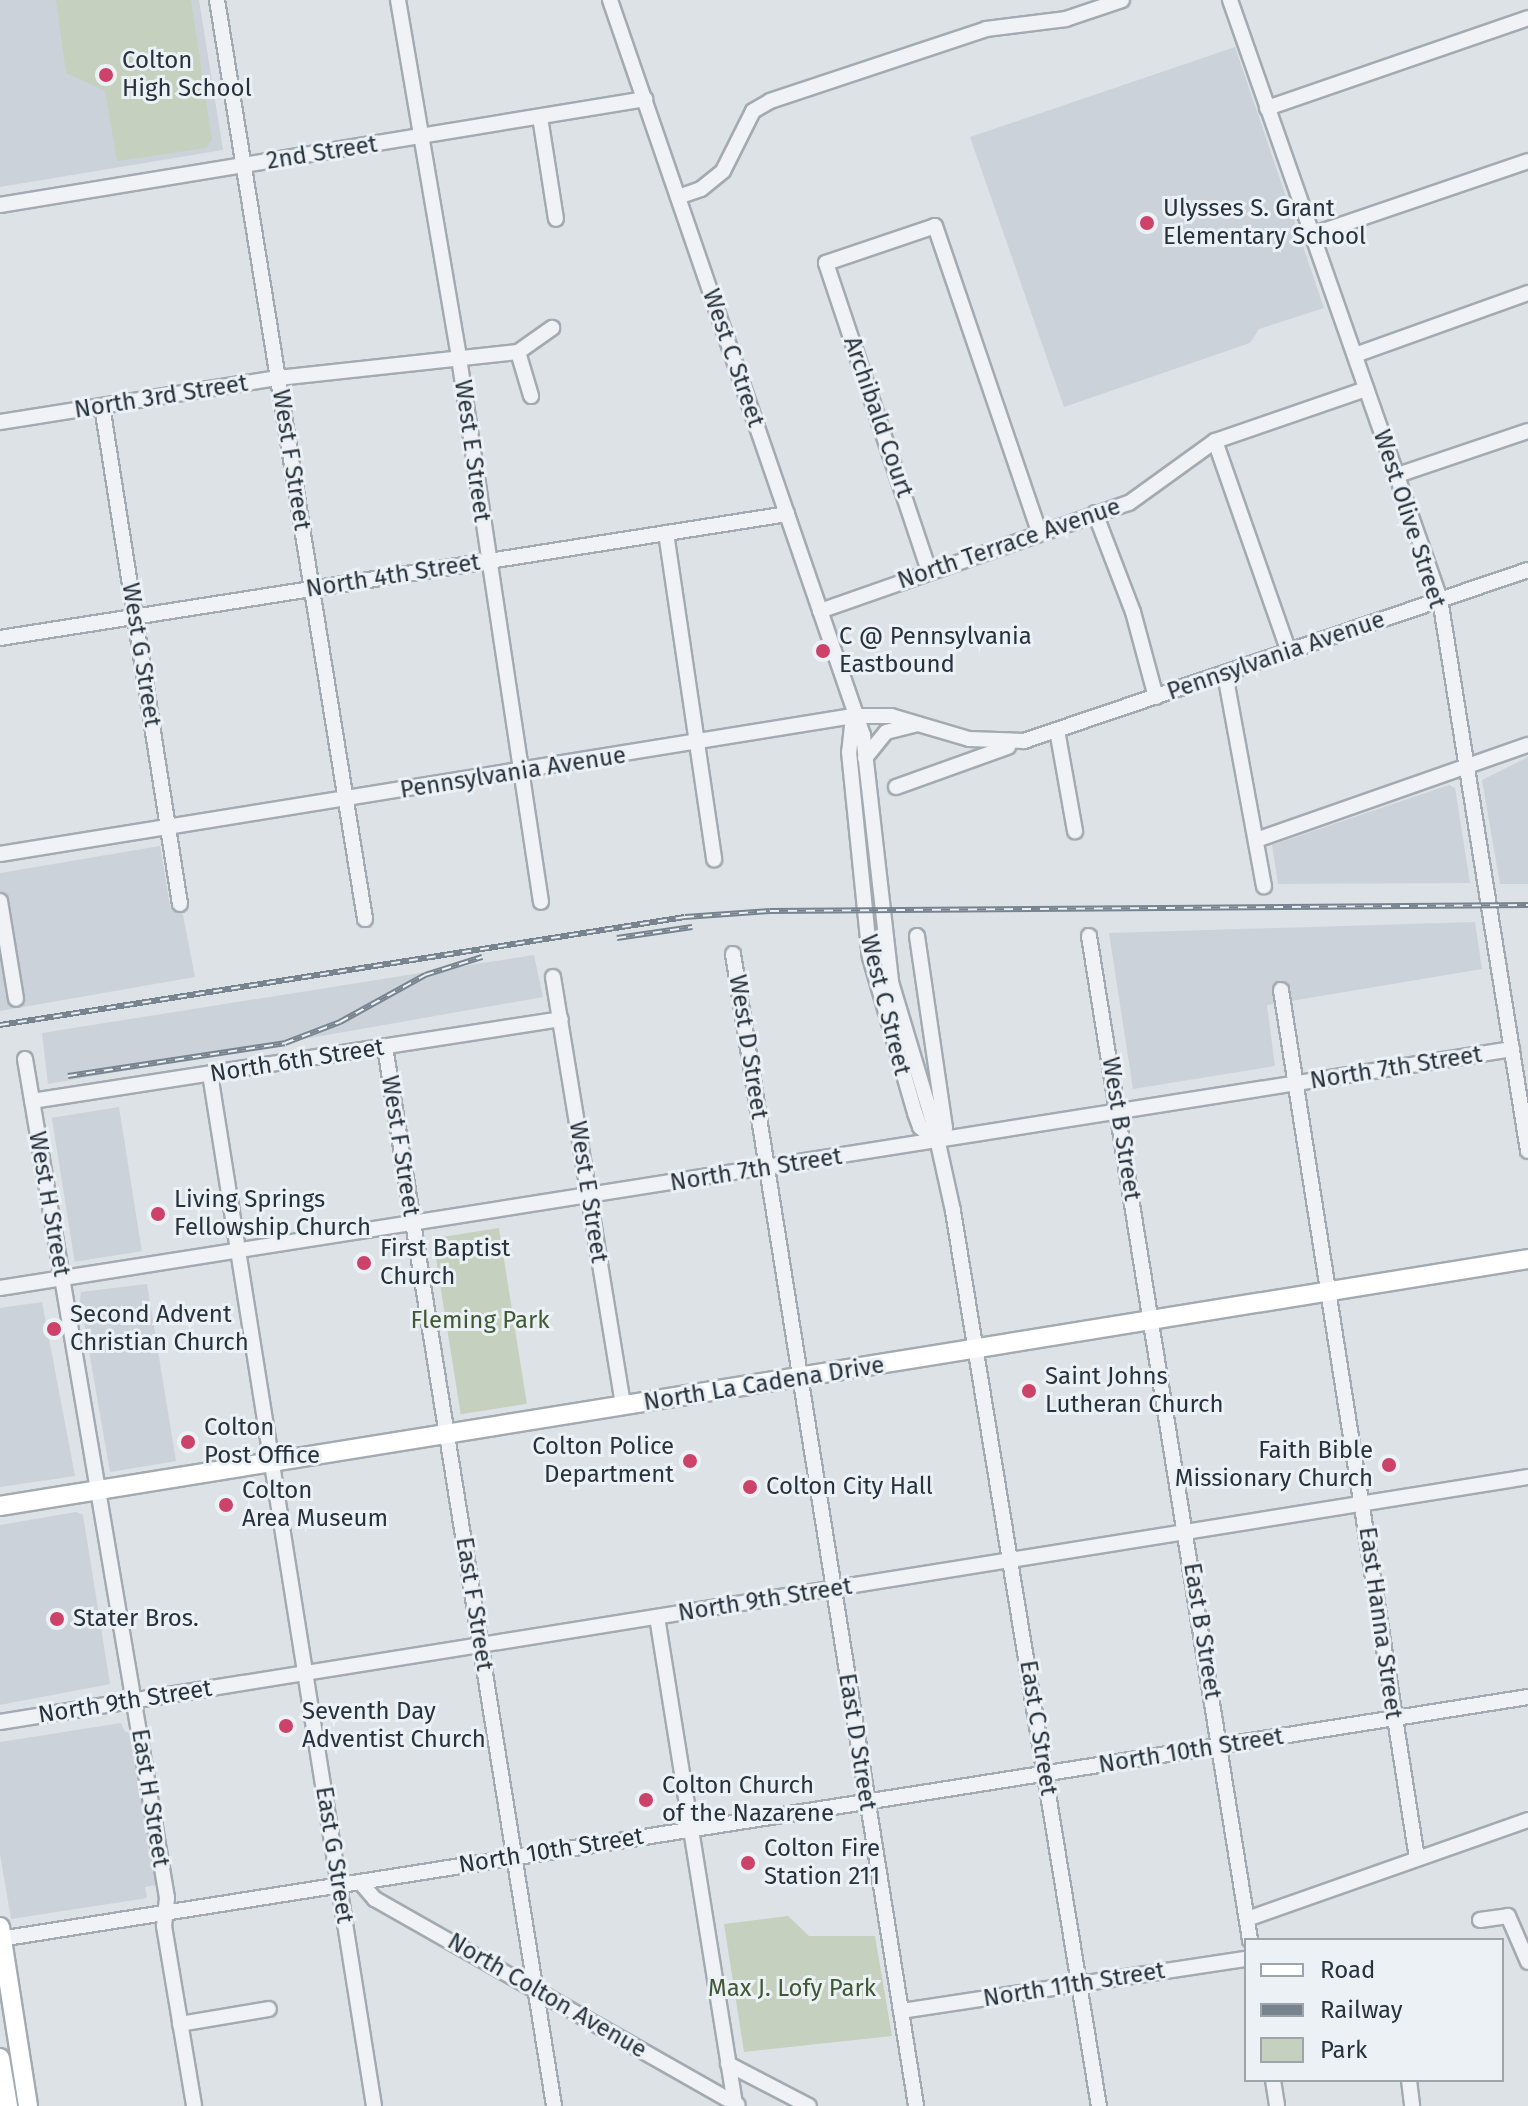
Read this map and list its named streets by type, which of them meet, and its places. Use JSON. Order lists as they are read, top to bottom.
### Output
{
  "streets": {
    "main road": ["North La Cadena Drive"],
    "street": [
      "2nd Street",
      "West C Street",
      "North 3rd Street",
      "Archibald Court",
      "West E Street",
      "West F Street",
      "West Olive Street",
      "North Terrace Avenue",
      "North 4th Street",
      "West G Street",
      "Pennsylvania Avenue",
      "West D Street",
      "North 6th Street",
      "North 7th Street",
      "West B Street",
      "West H Street",
      "North 9th Street",
      "East F Street",
      "East Hanna Street",
      "East B Street",
      "East C Street",
      "East D Street",
      "North 10th Street",
      "East H Street",
      "East G Street",
      "North 11th Street",
      "North Colton Avenue"
    ]
  },
  "crossings": [
    ["2nd Street", "West C Street"],
    ["2nd Street", "West E Street"],
    ["2nd Street", "West F Street"],
    ["West C Street", "North Terrace Avenue"],
    ["West C Street", "North 4th Street"],
    ["West C Street", "Pennsylvania Avenue"],
    ["West C Street", "North 7th Street"],
    ["West C Street", "North La Cadena Drive"],
    ["West C Street", "East C Street"],
    ["North 3rd Street", "West E Street"],
    ["North 3rd Street", "West F Street"],
    ["North 3rd Street", "West G Street"],
    ["Archibald Court", "North Terrace Avenue"],
    ["West E Street", "North 4th Street"],
    ["West E Street", "Pennsylvania Avenue"],
    ["West E Street", "North 6th Street"],
    ["West E Street", "North 7th Street"],
    ["West E Street", "North La Cadena Drive"],
    ["West F Street", "North 4th Street"],
    ["West F Street", "Pennsylvania Avenue"],
    ["West F Street", "North 6th Street"],
    ["West F Street", "North 7th Street"],
    ["West F Street", "North La Cadena Drive"],
    ["West F Street", "East F Street"],
    ["West Olive Street", "North Terrace Avenue"],
    ["West Olive Street", "Pennsylvania Avenue"],
    ["West Olive Street", "North 7th Street"],
    ["North 4th Street", "West G Street"],
    ["West G Street", "Pennsylvania Avenue"],
    ["West D Street", "North 7th Street"],
    ["West D Street", "North La Cadena Drive"],
    ["West D Street", "East D Street"],
    ["North 6th Street", "West H Street"],
    ["North 7th Street", "West B Street"],
    ["North 7th Street", "West H Street"],
    ["North 7th Street", "East Hanna Street"],
    ["West B Street", "North La Cadena Drive"],
    ["West B Street", "East B Street"],
    ["West H Street", "North La Cadena Drive"],
    ["West H Street", "East H Street"],
    ["North La Cadena Drive", "East F Street"],
    ["North La Cadena Drive", "East Hanna Street"],
    ["North La Cadena Drive", "East B Street"],
    ["North La Cadena Drive", "East C Street"],
    ["North La Cadena Drive", "East D Street"],
    ["North La Cadena Drive", "East H Street"],
    ["North La Cadena Drive", "East G Street"],
    ["North 9th Street", "East F Street"],
    ["North 9th Street", "East Hanna Street"],
    ["North 9th Street", "East B Street"],
    ["North 9th Street", "East C Street"],
    ["North 9th Street", "East D Street"],
    ["North 9th Street", "East H Street"],
    ["North 9th Street", "East G Street"],
    ["East F Street", "North 10th Street"],
    ["East F Street", "North Colton Avenue"],
    ["East Hanna Street", "North 10th Street"],
    ["East B Street", "North 10th Street"],
    ["East C Street", "North 10th Street"],
    ["East C Street", "North 11th Street"],
    ["East D Street", "North 10th Street"],
    ["East D Street", "North 11th Street"],
    ["North 10th Street", "East H Street"],
    ["North 10th Street", "East G Street"],
    ["North 10th Street", "North Colton Avenue"]
  ],
  "parks": ["Fleming Park", "Max J. Lofy Park"],
  "places": [
    "Colton High School",
    "Ulysses S. Grant Elementary School",
    "C @ Pennsylvania Eastbound",
    "Living Springs Fellowship Church",
    "First Baptist Church",
    "Second Advent Christian Church",
    "Saint Johns Lutheran Church",
    "Colton Post Office",
    "Colton Police Department",
    "Faith Bible Missionary Church",
    "Colton City Hall",
    "Colton Area Museum",
    "Stater Bros.",
    "Seventh Day Adventist Church",
    "Colton Church of the Nazarene",
    "Colton Fire Station 211"
  ],
  "legend": ["Road", "Railway", "Park"]
}
